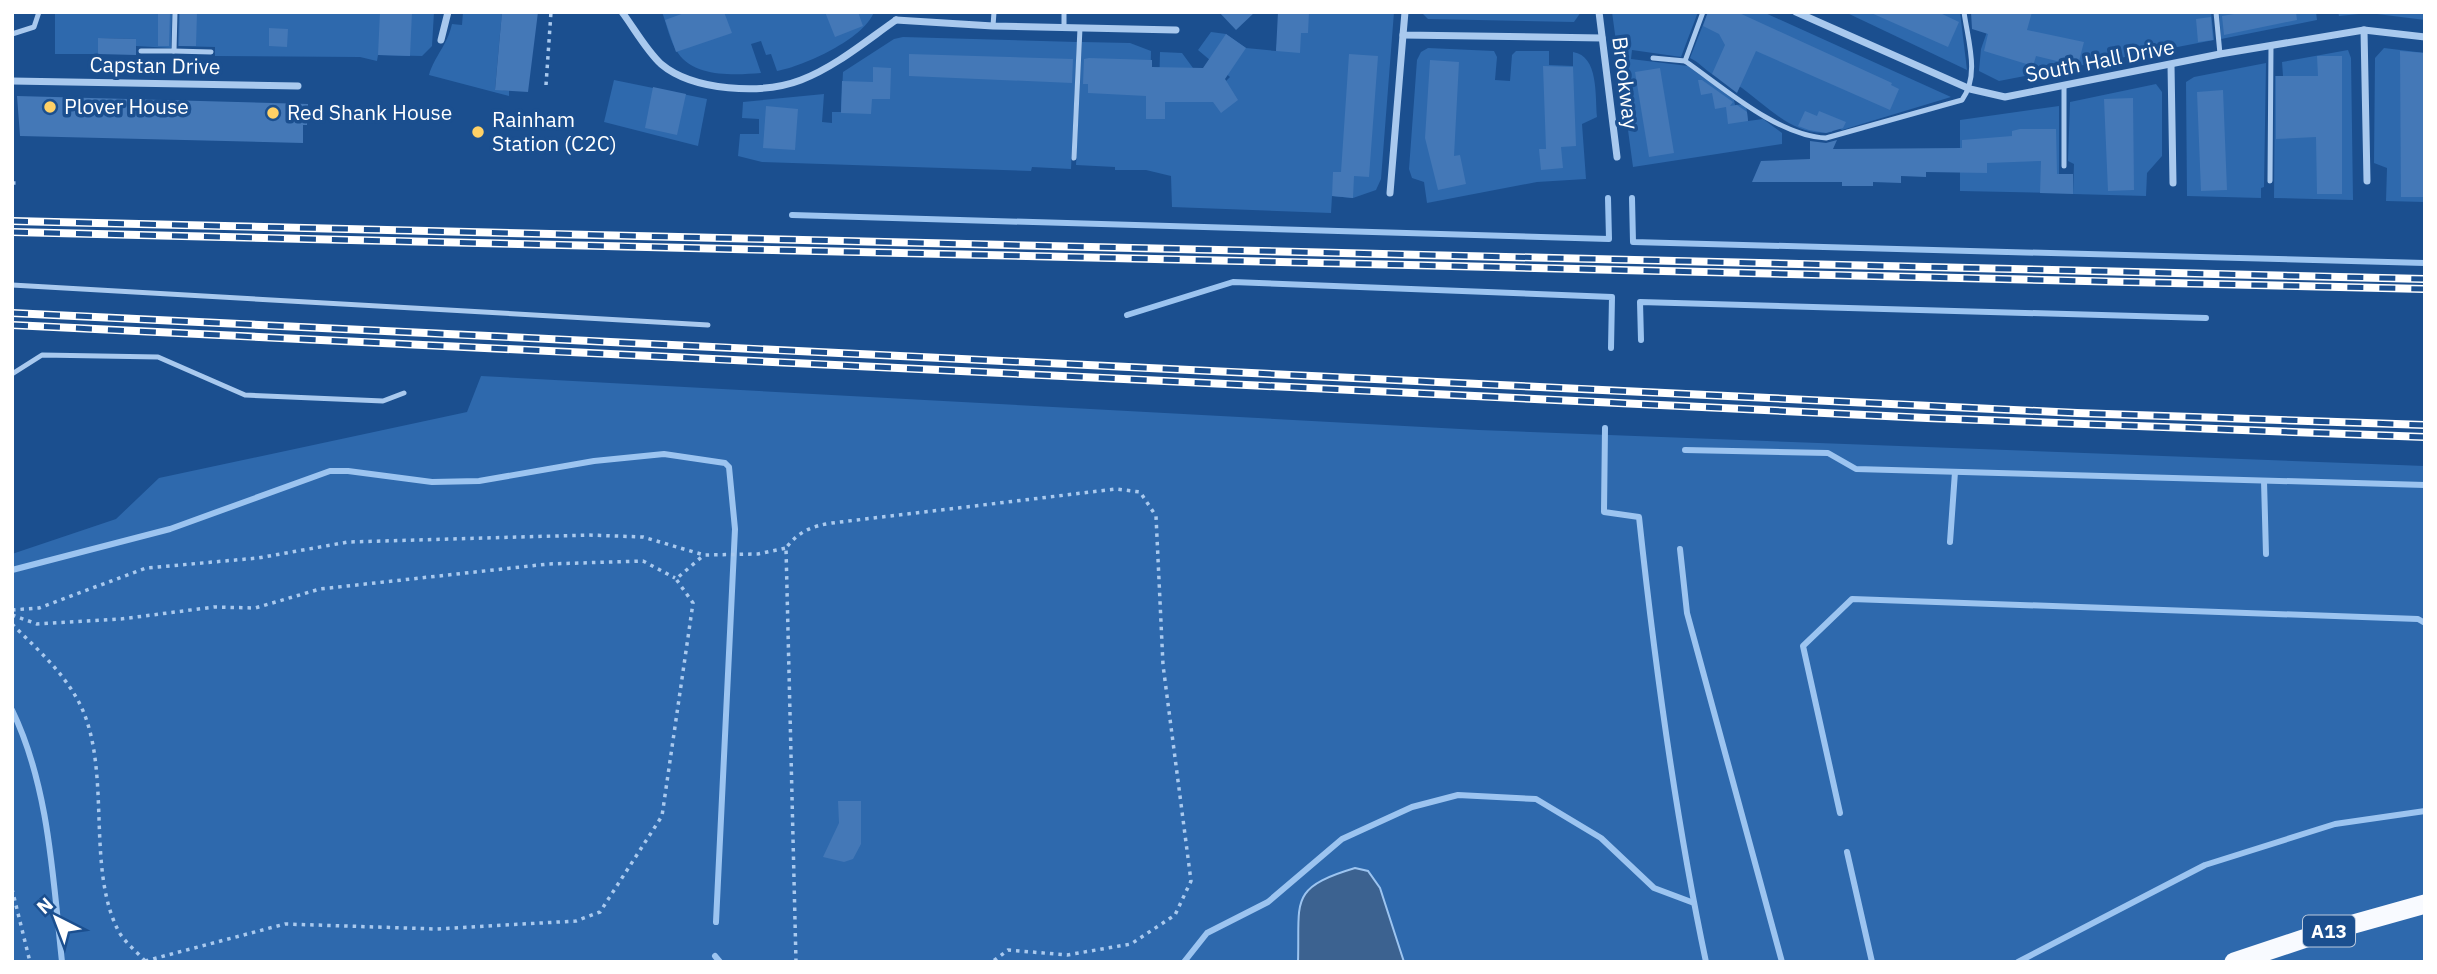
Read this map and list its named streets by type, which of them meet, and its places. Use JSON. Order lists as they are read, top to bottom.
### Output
{
  "streets": {
    "highway": ["A13"],
    "street": ["South Hall Drive", "Capstan Drive", "Brookway"]
  },
  "places": ["Plover House", "Red Shank House", "Rainham Station (C2C)"],
  "north": "top left"
}
